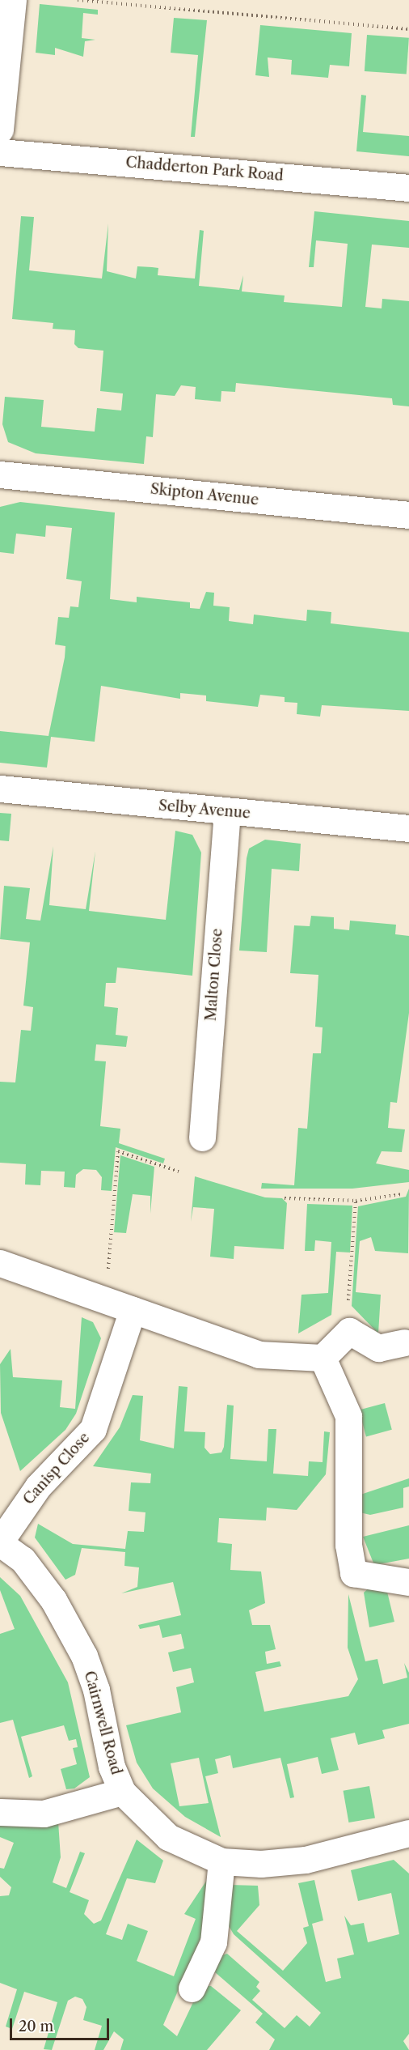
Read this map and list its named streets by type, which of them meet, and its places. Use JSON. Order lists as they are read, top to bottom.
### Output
{
  "streets": {
    "street": [
      "Chadderton Park Road",
      "Skipton Avenue",
      "Selby Avenue",
      "Malton Close",
      "Canisp Close",
      "Cairnwell Road"
    ]
  },
  "crossings": [
    ["Selby Avenue", "Malton Close"],
    ["Canisp Close", "Cairnwell Road"]
  ],
  "scale_bar": "20 m"
}
